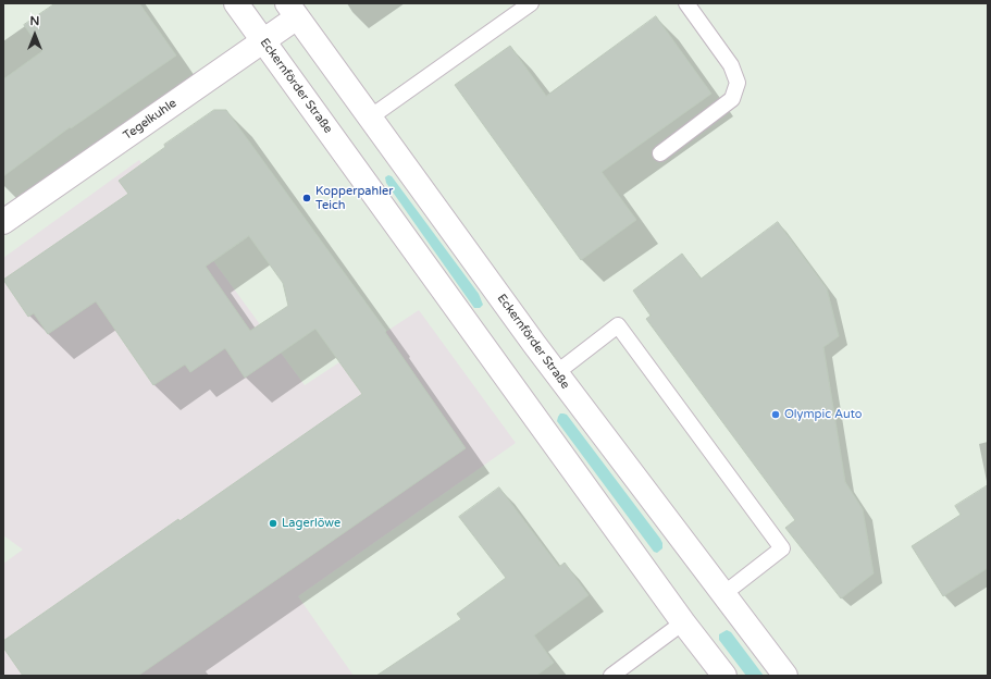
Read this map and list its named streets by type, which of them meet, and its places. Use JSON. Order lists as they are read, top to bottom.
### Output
{
  "streets": {
    "main road": ["Eckernförder Straße", "Tegelkuhle"]
  },
  "crossings": [
    ["Eckernförder Straße", "Tegelkuhle"]
  ],
  "places": ["Kopperpahler Teich", "Olympic Auto", "Lagerlöwe"],
  "north": "top"
}
